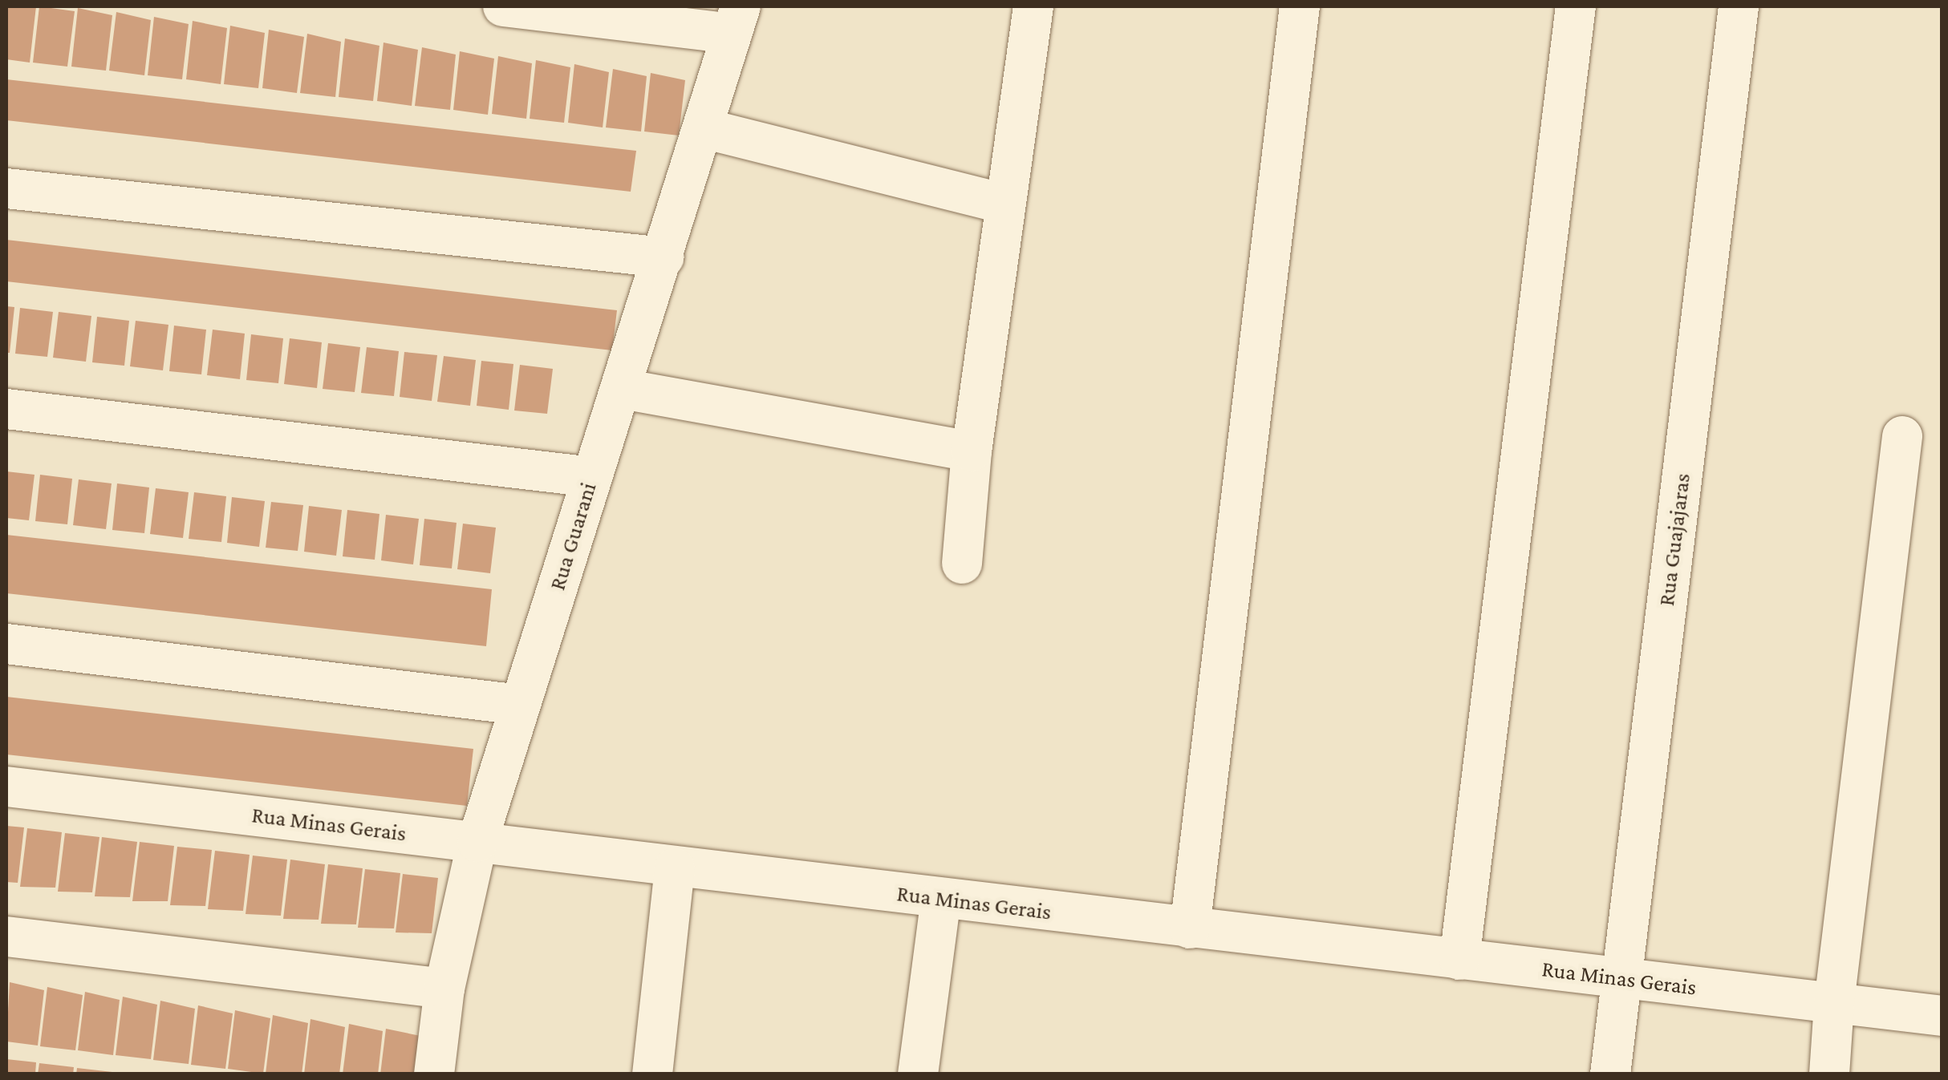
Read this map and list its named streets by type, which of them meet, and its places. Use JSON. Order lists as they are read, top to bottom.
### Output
{
  "streets": {
    "street": ["Rua Guarani", "Rua Guajajaras", "Rua Minas Gerais"]
  },
  "crossings": [
    ["Rua Guarani", "Rua Minas Gerais"],
    ["Rua Guajajaras", "Rua Minas Gerais"]
  ]
}
